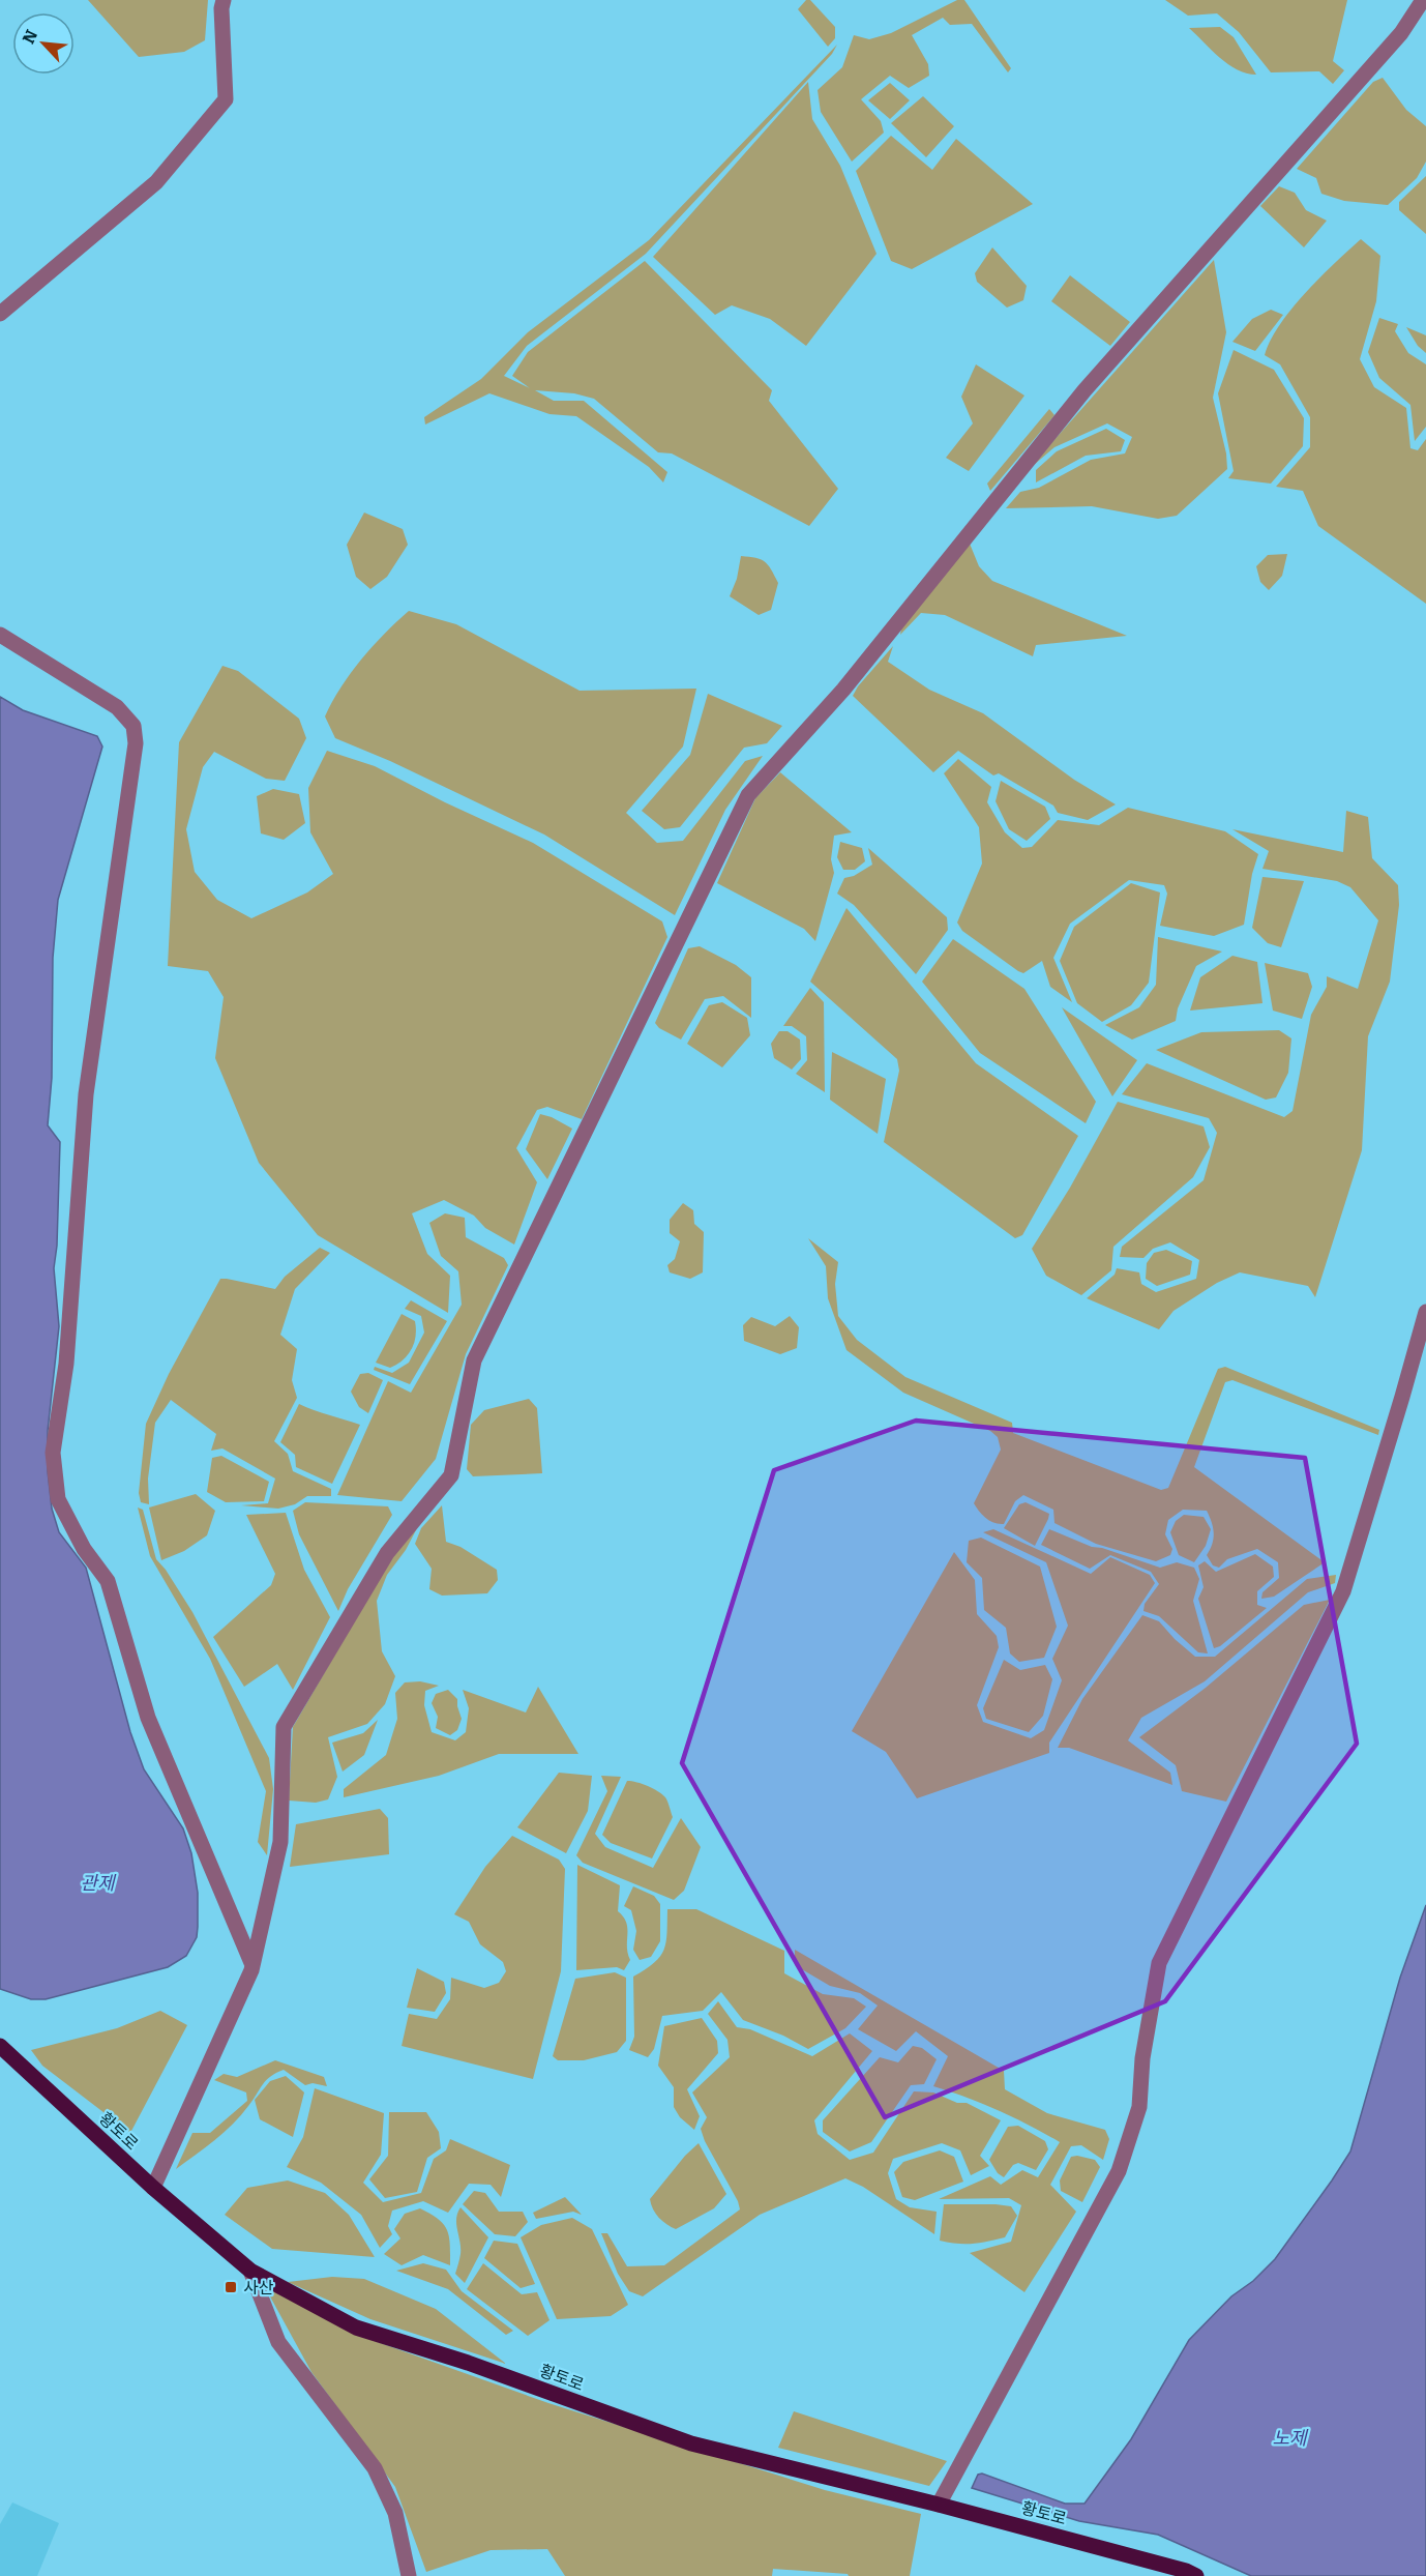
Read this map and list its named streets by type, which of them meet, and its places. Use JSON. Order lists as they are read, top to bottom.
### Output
{
  "streets": {
    "main road": ["황토로"]
  },
  "water": ["관제", "노제"],
  "places": {
    "transit": ["사산"]
  },
  "north": "top left"
}
